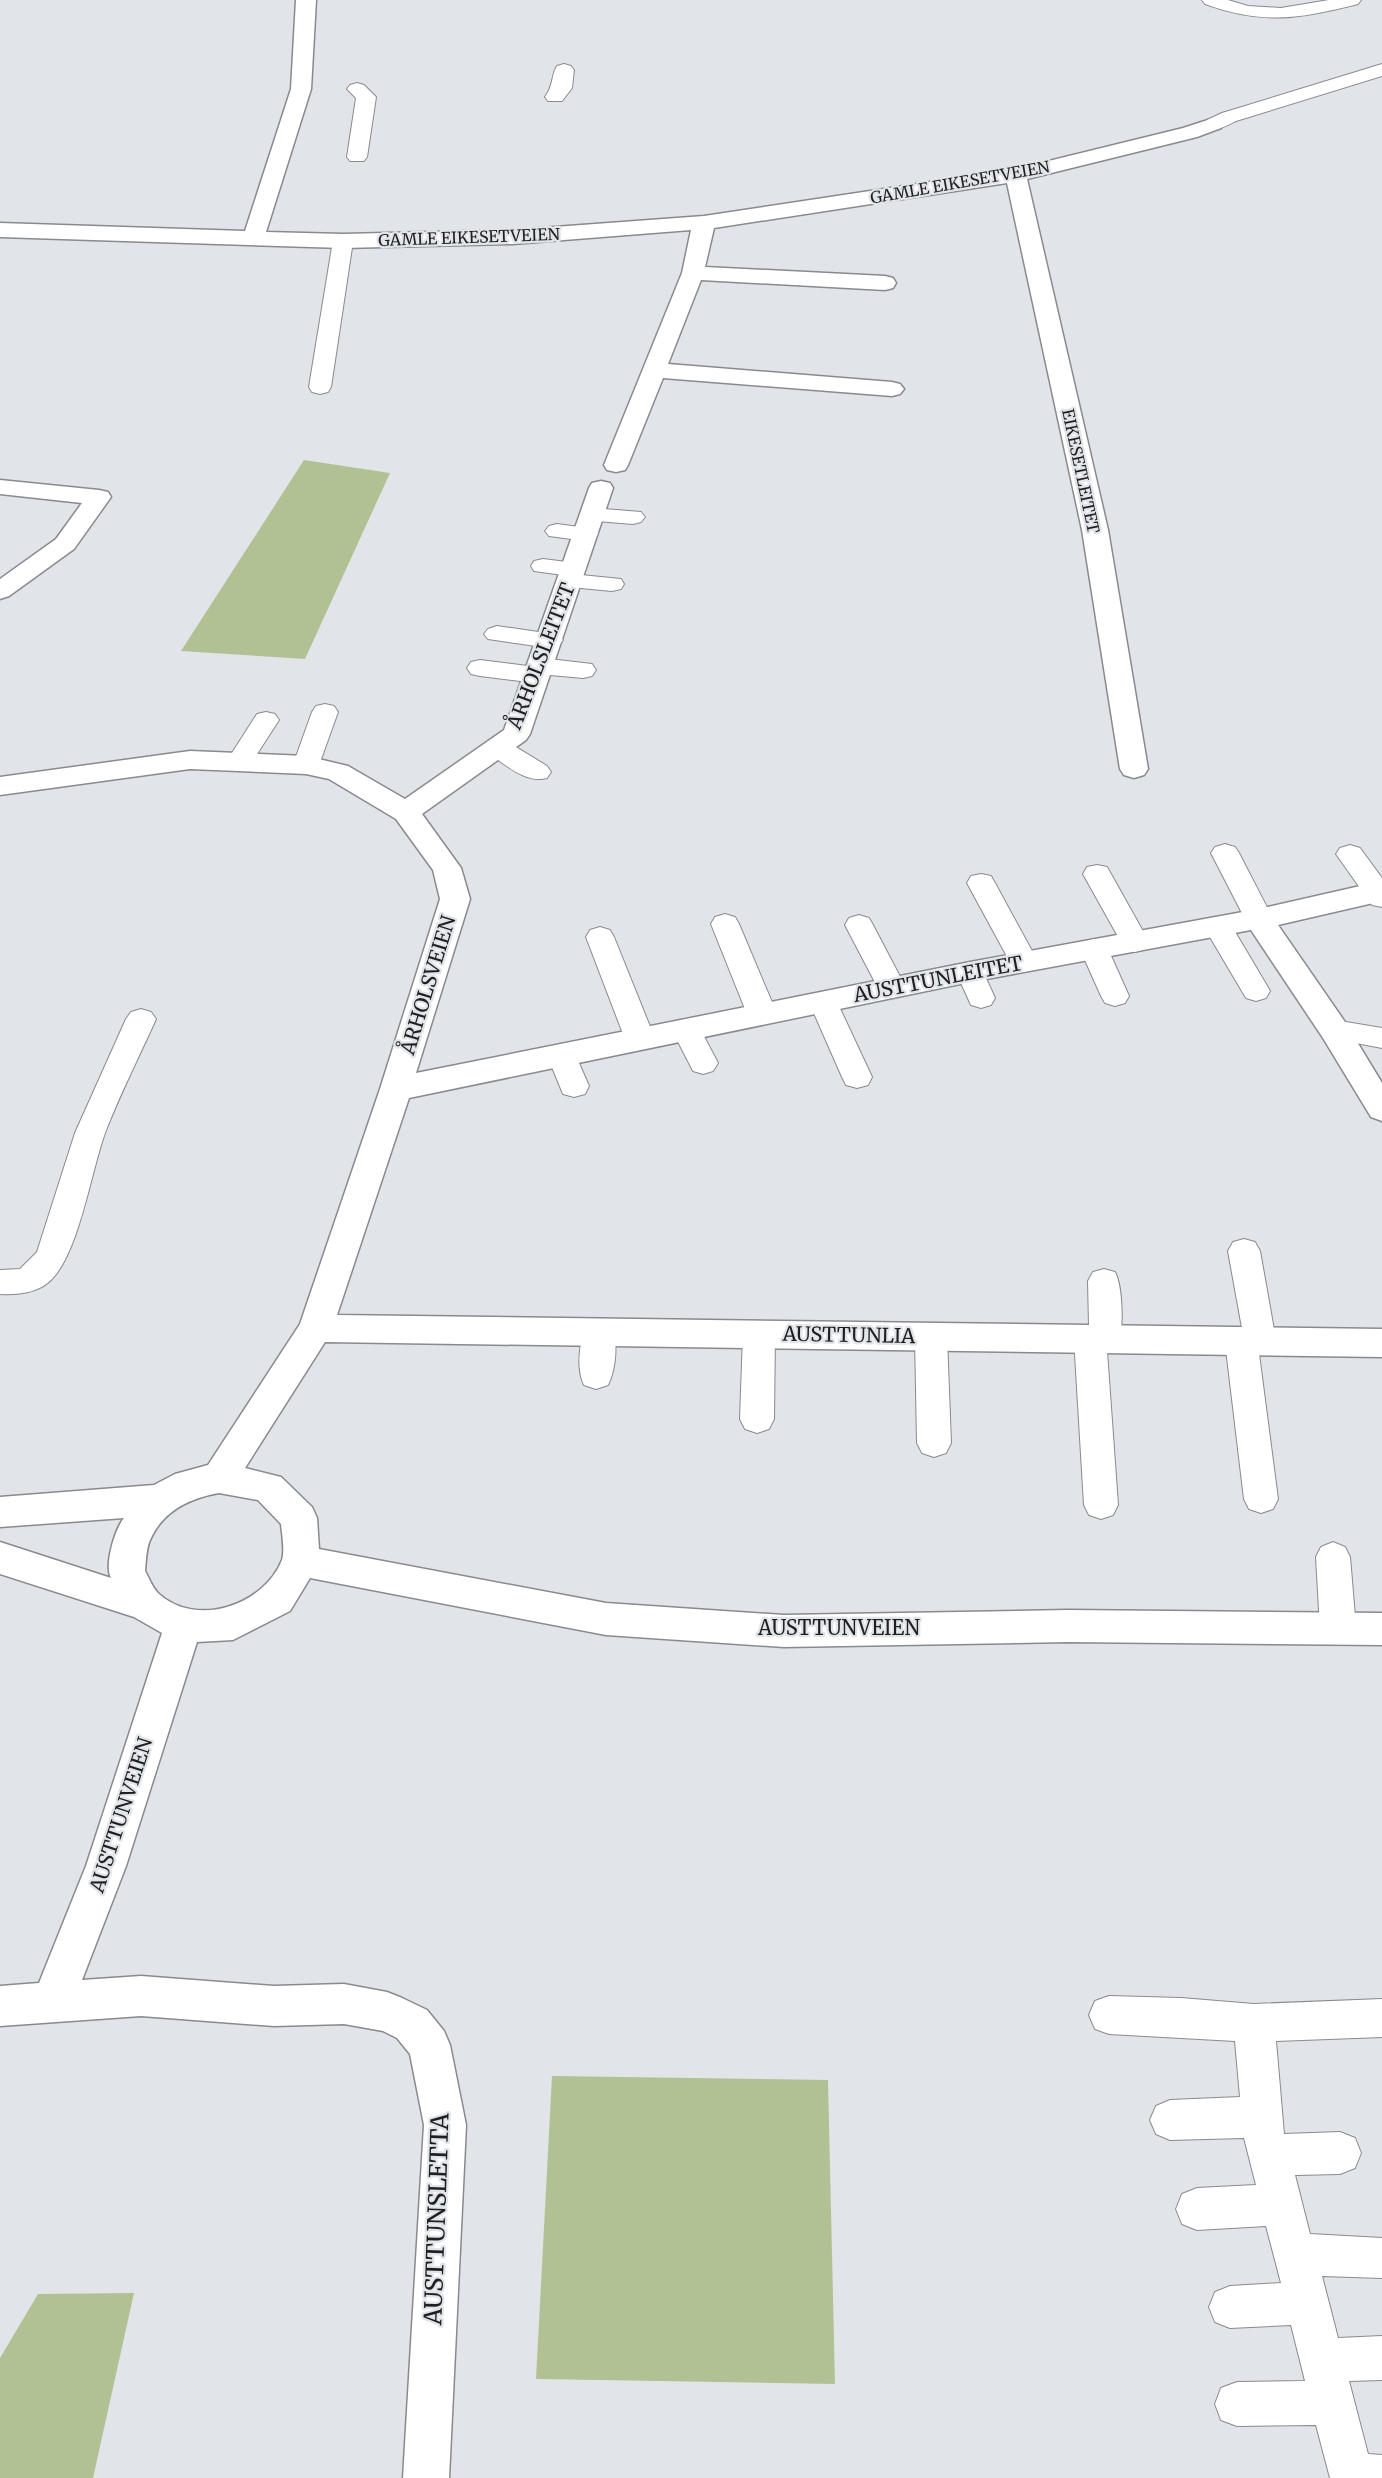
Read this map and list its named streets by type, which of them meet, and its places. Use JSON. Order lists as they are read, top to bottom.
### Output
{
  "streets": {
    "street": [
      "GAMLE EIKESETVEIEN",
      "EIKESETLEITET",
      "ÅRHOLSLEITET",
      "AUSTTUNLEITET",
      "ÅRHOLSVEIEN",
      "AUSTTUNLIA",
      "AUSTTUNVEIEN",
      "AUSTTUNSLETTA"
    ]
  },
  "crossings": [
    ["GAMLE EIKESETVEIEN", "EIKESETLEITET"],
    ["ÅRHOLSLEITET", "ÅRHOLSVEIEN"],
    ["AUSTTUNLEITET", "ÅRHOLSVEIEN"],
    ["ÅRHOLSVEIEN", "AUSTTUNLIA"],
    ["ÅRHOLSVEIEN", "AUSTTUNVEIEN"],
    ["AUSTTUNVEIEN", "AUSTTUNSLETTA"]
  ]
}
